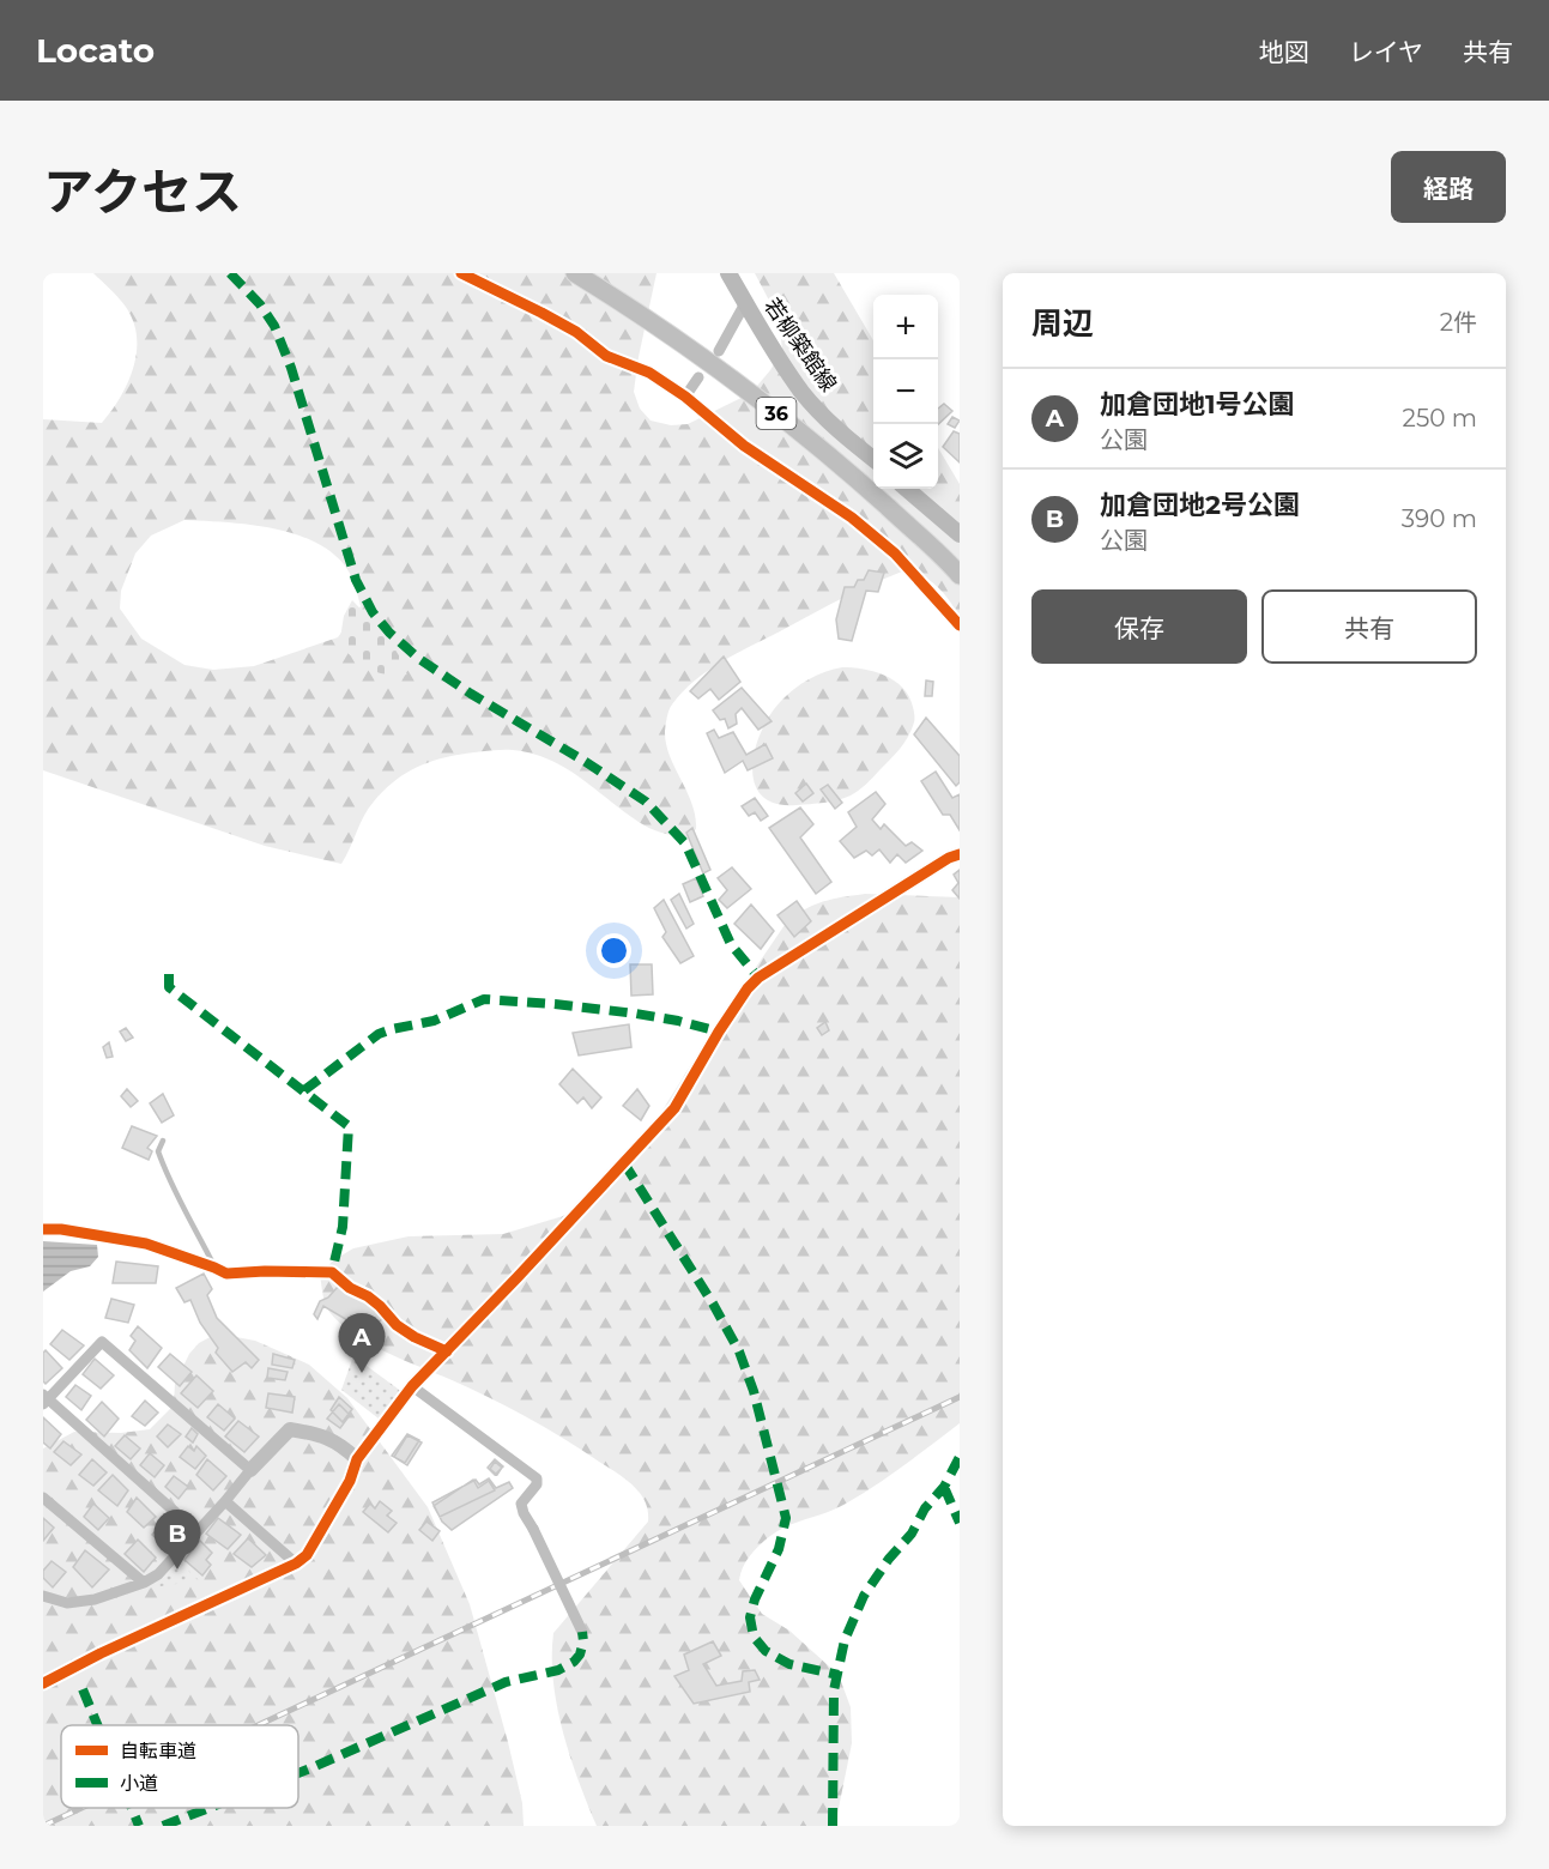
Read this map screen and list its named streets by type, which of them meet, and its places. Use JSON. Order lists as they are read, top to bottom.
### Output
{
  "streets": {
    "main road": ["若柳築館線", "36"]
  },
  "legend": ["自転車道", "小道"],
  "page": {
    "header": "Locato",
    "nav": ["地図", "レイヤ", "共有"],
    "title": "アクセス",
    "buttons": [
      "経路",
      ["保存", "共有"]
    ],
    "heading": ["周辺", "2件"],
    "map_buttons": ["+", "−"],
    "list": [
      {
        "mark": "A",
        "name": "加倉団地1号公園",
        "note": "公園",
        "value": "250 m"
      },
      {
        "mark": "B",
        "name": "加倉団地2号公園",
        "note": "公園",
        "value": "390 m"
      }
    ],
    "pins": ["A", "B"]
  }
}
